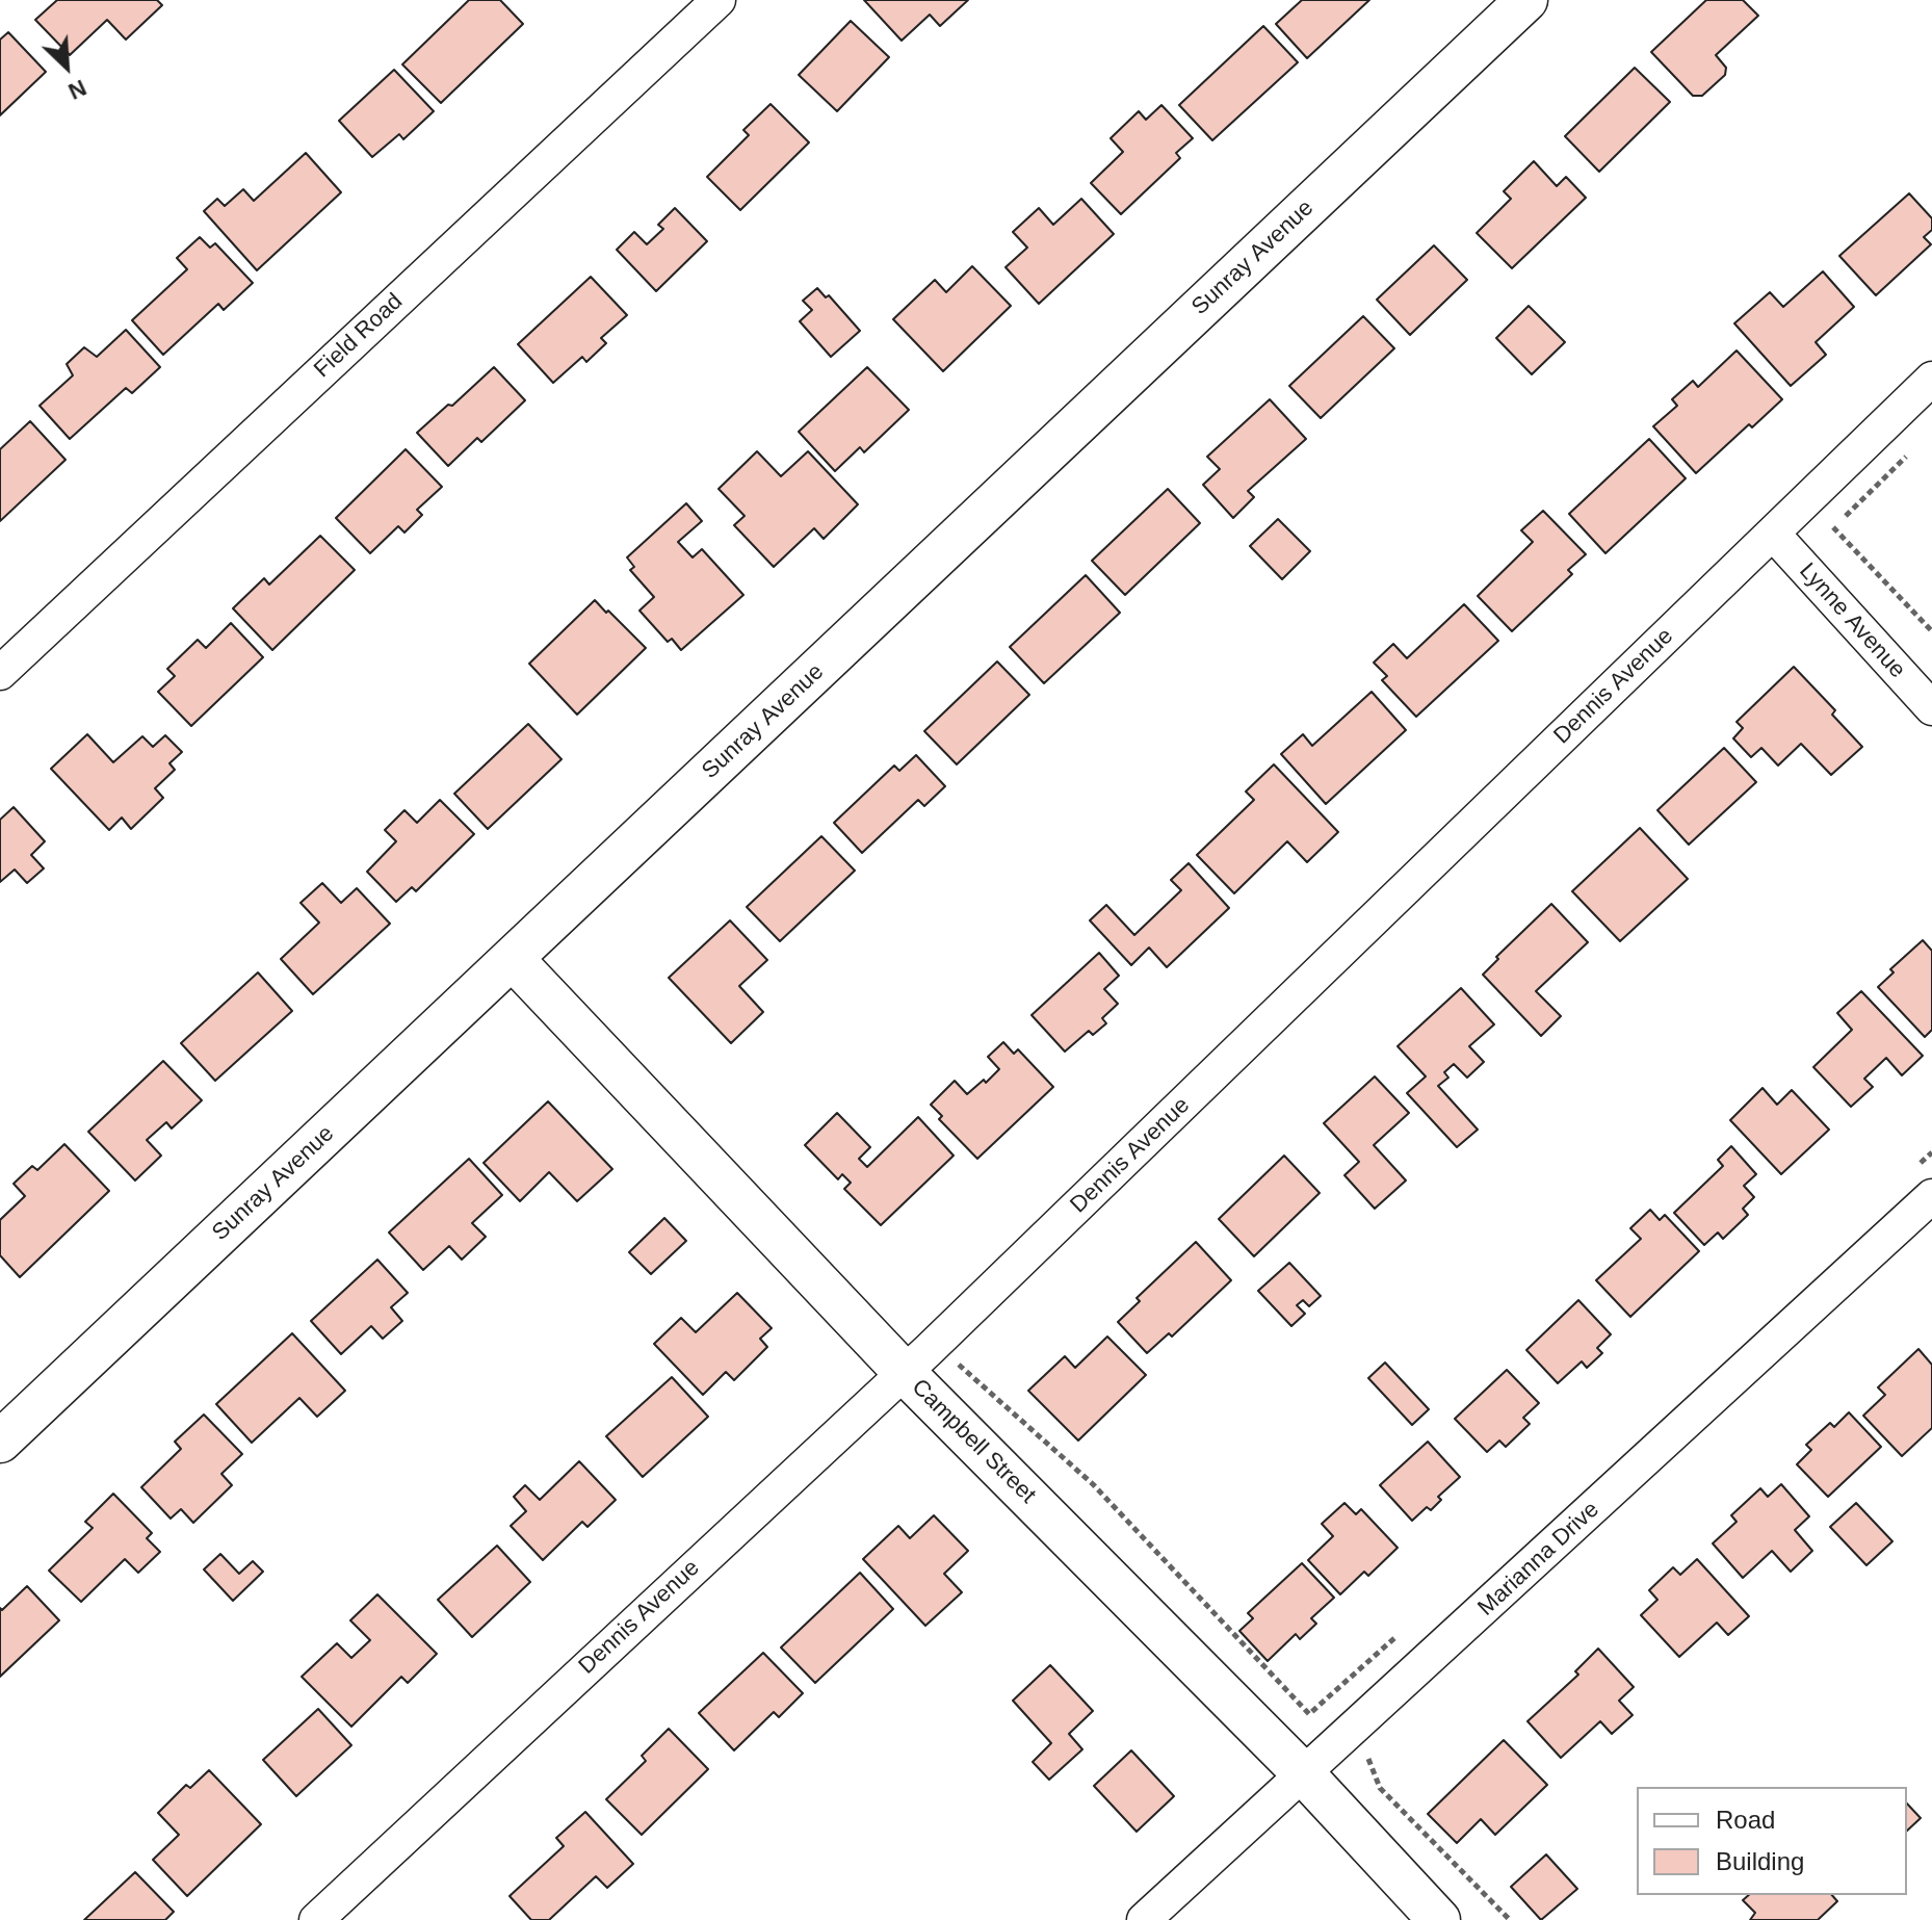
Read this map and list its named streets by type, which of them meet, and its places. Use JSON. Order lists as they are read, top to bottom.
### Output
{
  "streets": {
    "street": [
      "Sunray Avenue",
      "Field Road",
      "Lynne Avenue",
      "Dennis Avenue",
      "Campbell Street",
      "Marianna Drive"
    ]
  },
  "crossings": [
    ["Sunray Avenue", "Campbell Street"],
    ["Lynne Avenue", "Dennis Avenue"],
    ["Dennis Avenue", "Campbell Street"],
    ["Campbell Street", "Marianna Drive"]
  ],
  "legend": ["Road", "Building"],
  "north": "bottom right"
}
